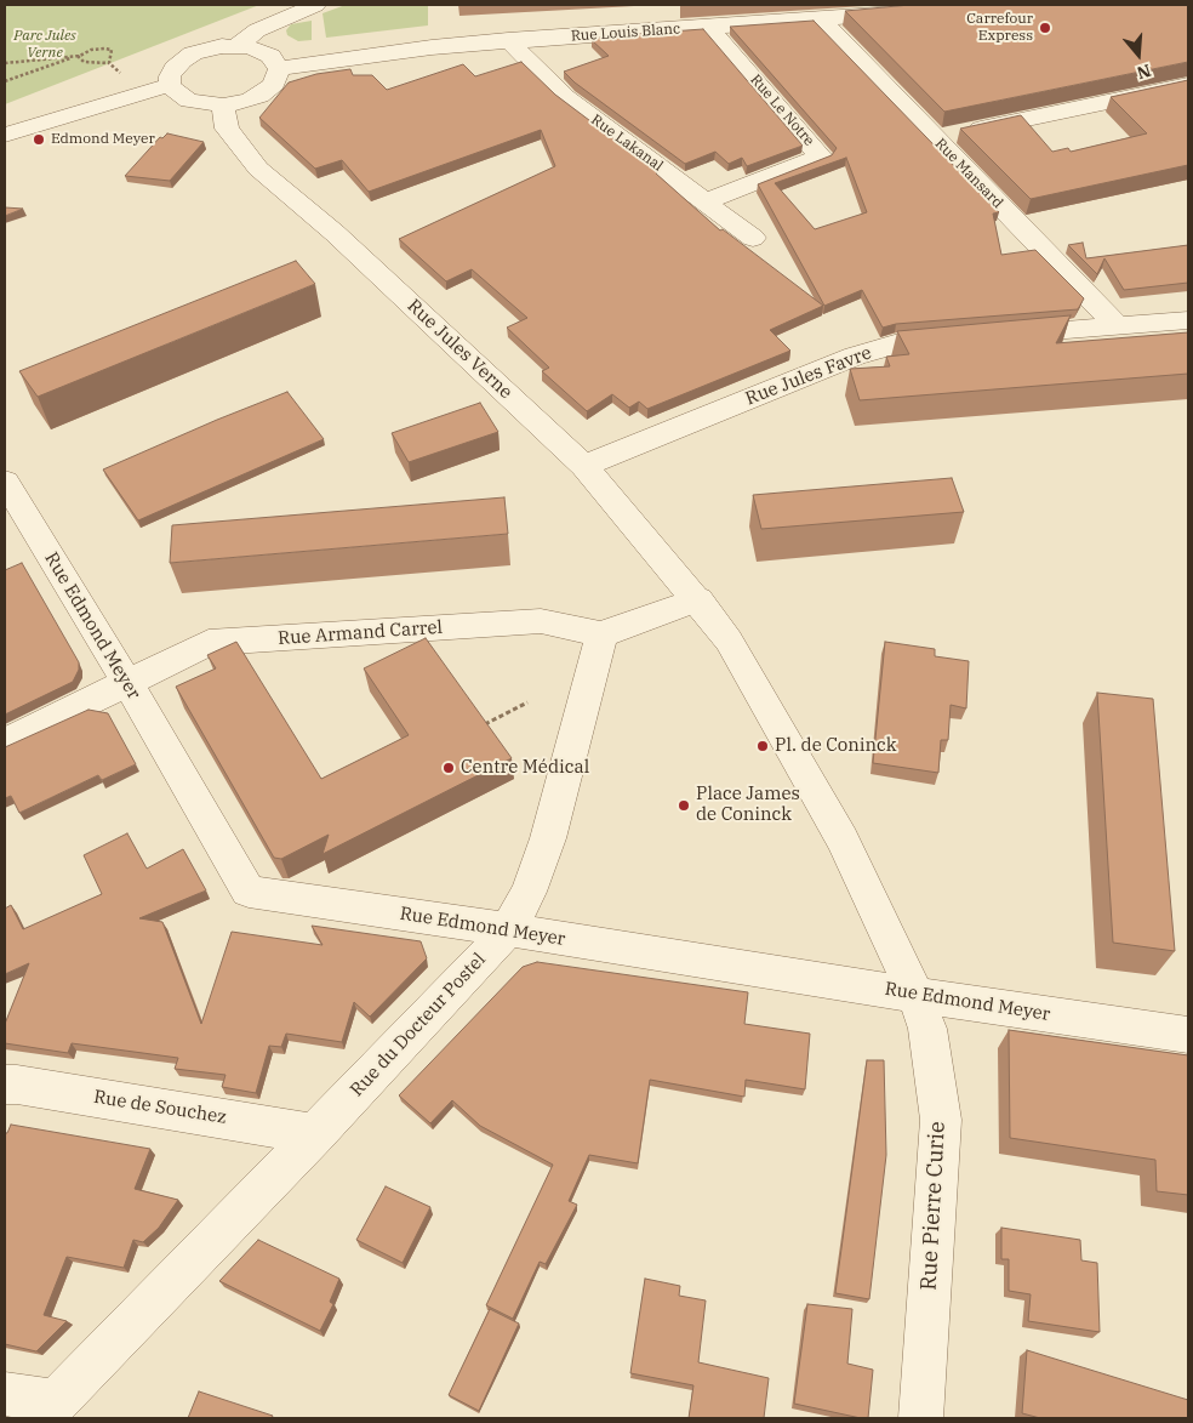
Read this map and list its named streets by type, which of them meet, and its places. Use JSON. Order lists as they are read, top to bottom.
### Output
{
  "streets": {
    "street": [
      "Rue Louis Blanc",
      "Rue Le Notre",
      "Rue Lakanal",
      "Rue Mansard",
      "Rue Jules Verne",
      "Rue Jules Favre",
      "Rue Edmond Meyer",
      "Rue Armand Carrel",
      "Rue du Docteur Postel",
      "Rue de Souchez",
      "Rue Pierre Curie"
    ]
  },
  "crossings": [
    ["Rue Louis Blanc", "Rue Le Notre"],
    ["Rue Louis Blanc", "Rue Lakanal"],
    ["Rue Louis Blanc", "Rue Mansard"],
    ["Rue Le Notre", "Rue Lakanal"],
    ["Rue Jules Verne", "Rue Jules Favre"],
    ["Rue Edmond Meyer", "Rue Armand Carrel"],
    ["Rue Edmond Meyer", "Rue du Docteur Postel"],
    ["Rue Edmond Meyer", "Rue Pierre Curie"],
    ["Rue Armand Carrel", "Rue du Docteur Postel"],
    ["Rue du Docteur Postel", "Rue de Souchez"]
  ],
  "parks": ["Parc Jules Verne"],
  "places": [
    "Carrefour Express",
    "Edmond Meyer",
    "Pl. de Coninck",
    "Centre Médical",
    "Place James de Coninck"
  ],
  "north": "bottom"
}
